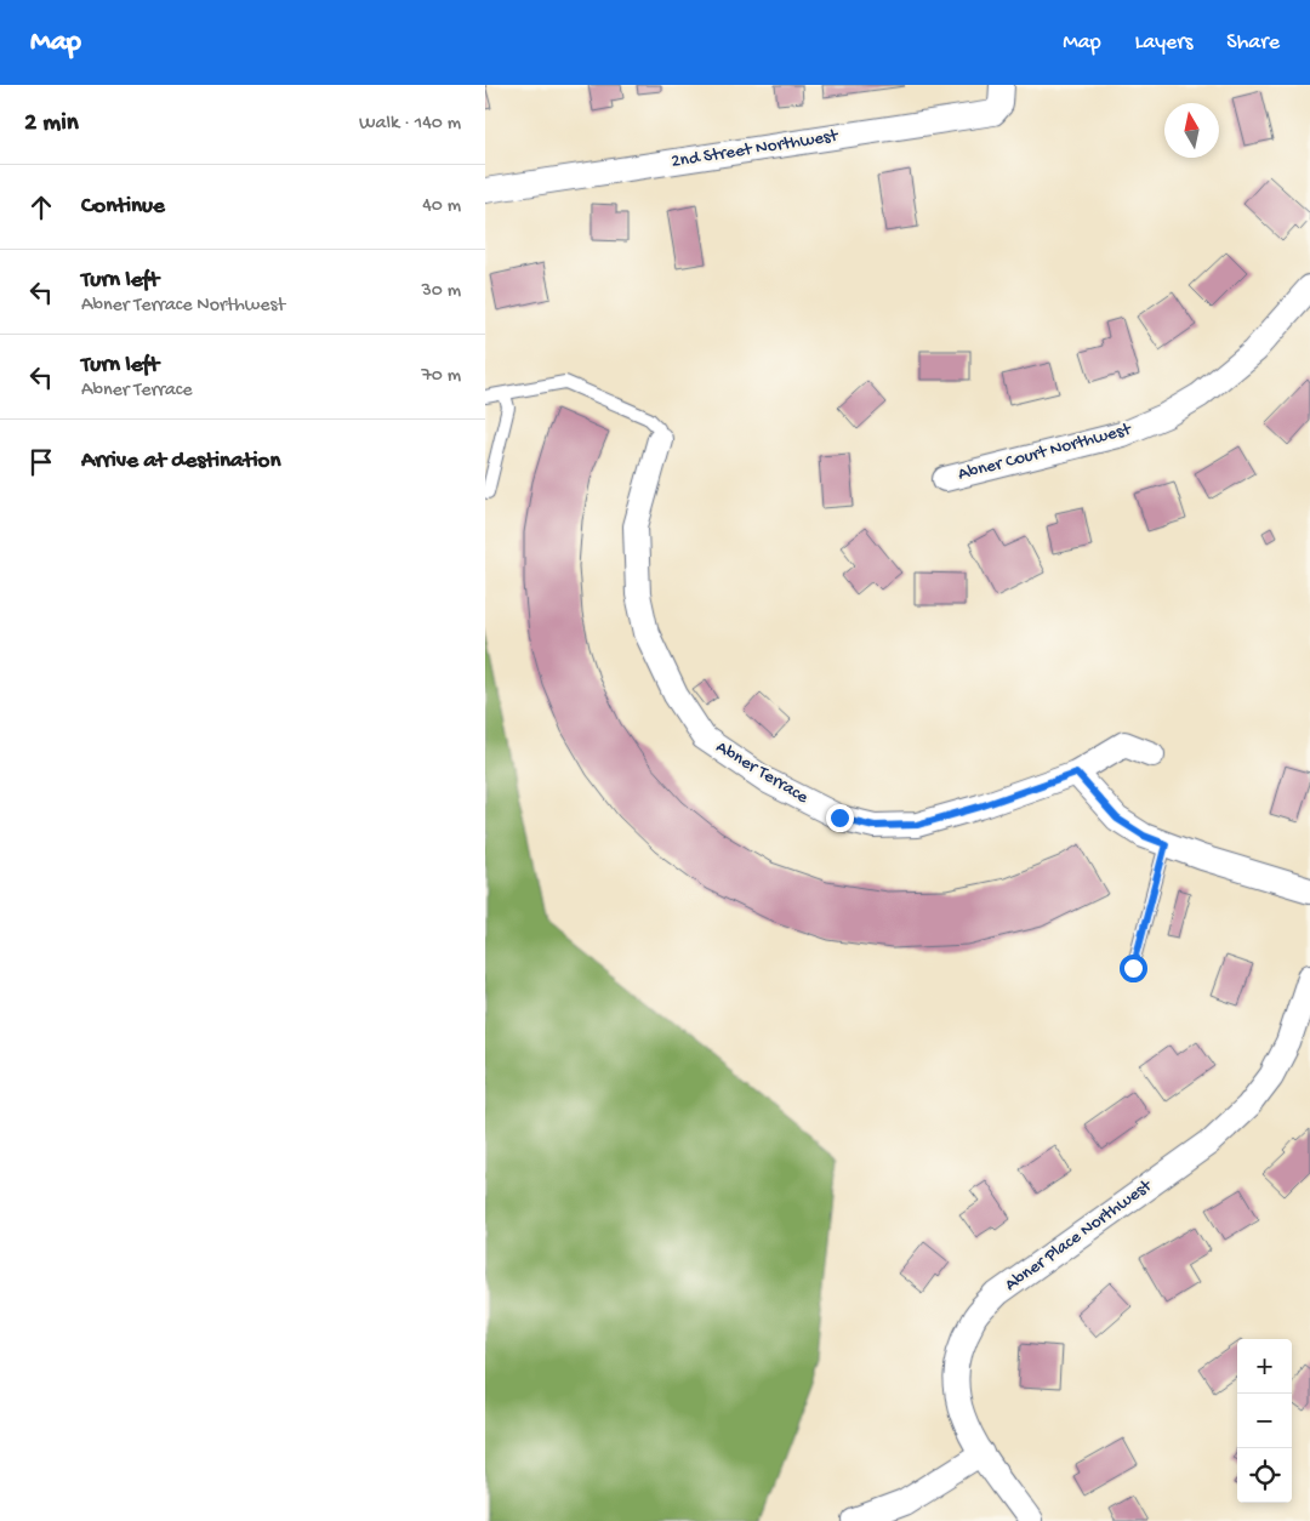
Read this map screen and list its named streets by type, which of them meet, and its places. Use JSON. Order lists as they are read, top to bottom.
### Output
{
  "streets": {
    "street": [
      "2nd Street Northwest",
      "Abner Court Northwest",
      "Abner Terrace",
      "Abner Place Northwest"
    ]
  },
  "north": "top",
  "page": {
    "header": "Map",
    "nav": ["Map", "Layers", "Share"],
    "heading": ["2 min", "Walk · 140 m"],
    "list": [
      ["Continue", "40 m"],
      ["Turn left", "Abner Terrace Northwest", "30 m"],
      ["Turn left", "Abner Terrace", "70 m"],
      "Arrive at destination"
    ],
    "map_buttons": ["+", "−"]
  }
}
